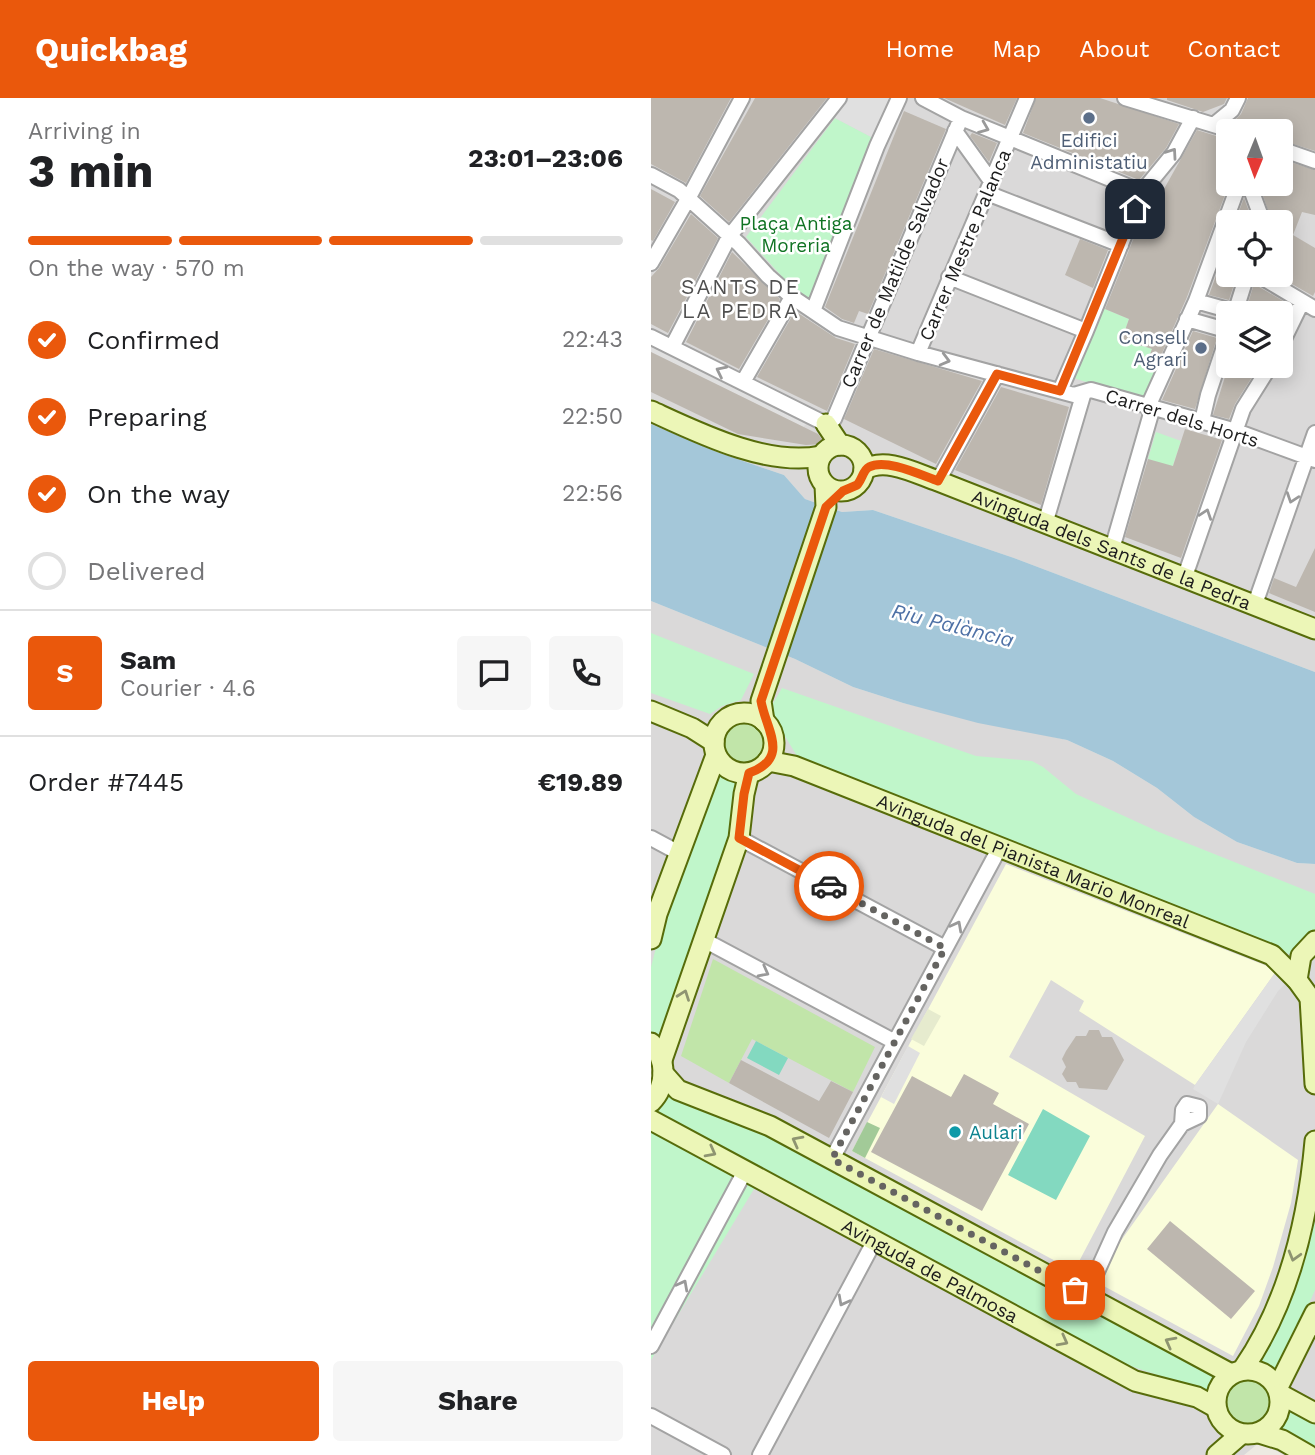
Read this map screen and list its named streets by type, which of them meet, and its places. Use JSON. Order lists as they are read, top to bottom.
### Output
{
  "streets": {
    "street": [
      "Carrer Mestre Palanca",
      "Carrer de Matilde Salvador",
      "Carrer dels Horts",
      "Avinguda dels Sants de la Pedra",
      "Avinguda del Pianista Mario Monreal",
      "Avinguda de Palmosa"
    ]
  },
  "crossings": [
    ["Carrer Mestre Palanca", "Carrer dels Horts"],
    ["Carrer de Matilde Salvador", "Carrer dels Horts"]
  ],
  "districts": ["SANTS DE LA PEDRA"],
  "water": ["Riu Palància"],
  "parks": ["Plaça Antiga Moreria"],
  "places": ["Edifici Administatiu", "Consell Agrari", "Aulari"],
  "north": "bottom",
  "page": {
    "header": "Quickbag",
    "nav": [
      "Home",
      "Map",
      "About",
      "Contact"
    ],
    "heading": ["3 min", "Arriving in", "23:01–23:06"],
    "panel": [
      "Sam",
      "Courier · 4.6",
      "Order #7445",
      "€19.89"
    ],
    "bar": "On the way · 570 m",
    "list": [
      ["Confirmed", "22:43"],
      ["Preparing", "22:50"],
      ["On the way", "22:56"],
      "Delivered"
    ],
    "round": "S",
    "buttons": ["Help", "Share"]
  }
}
